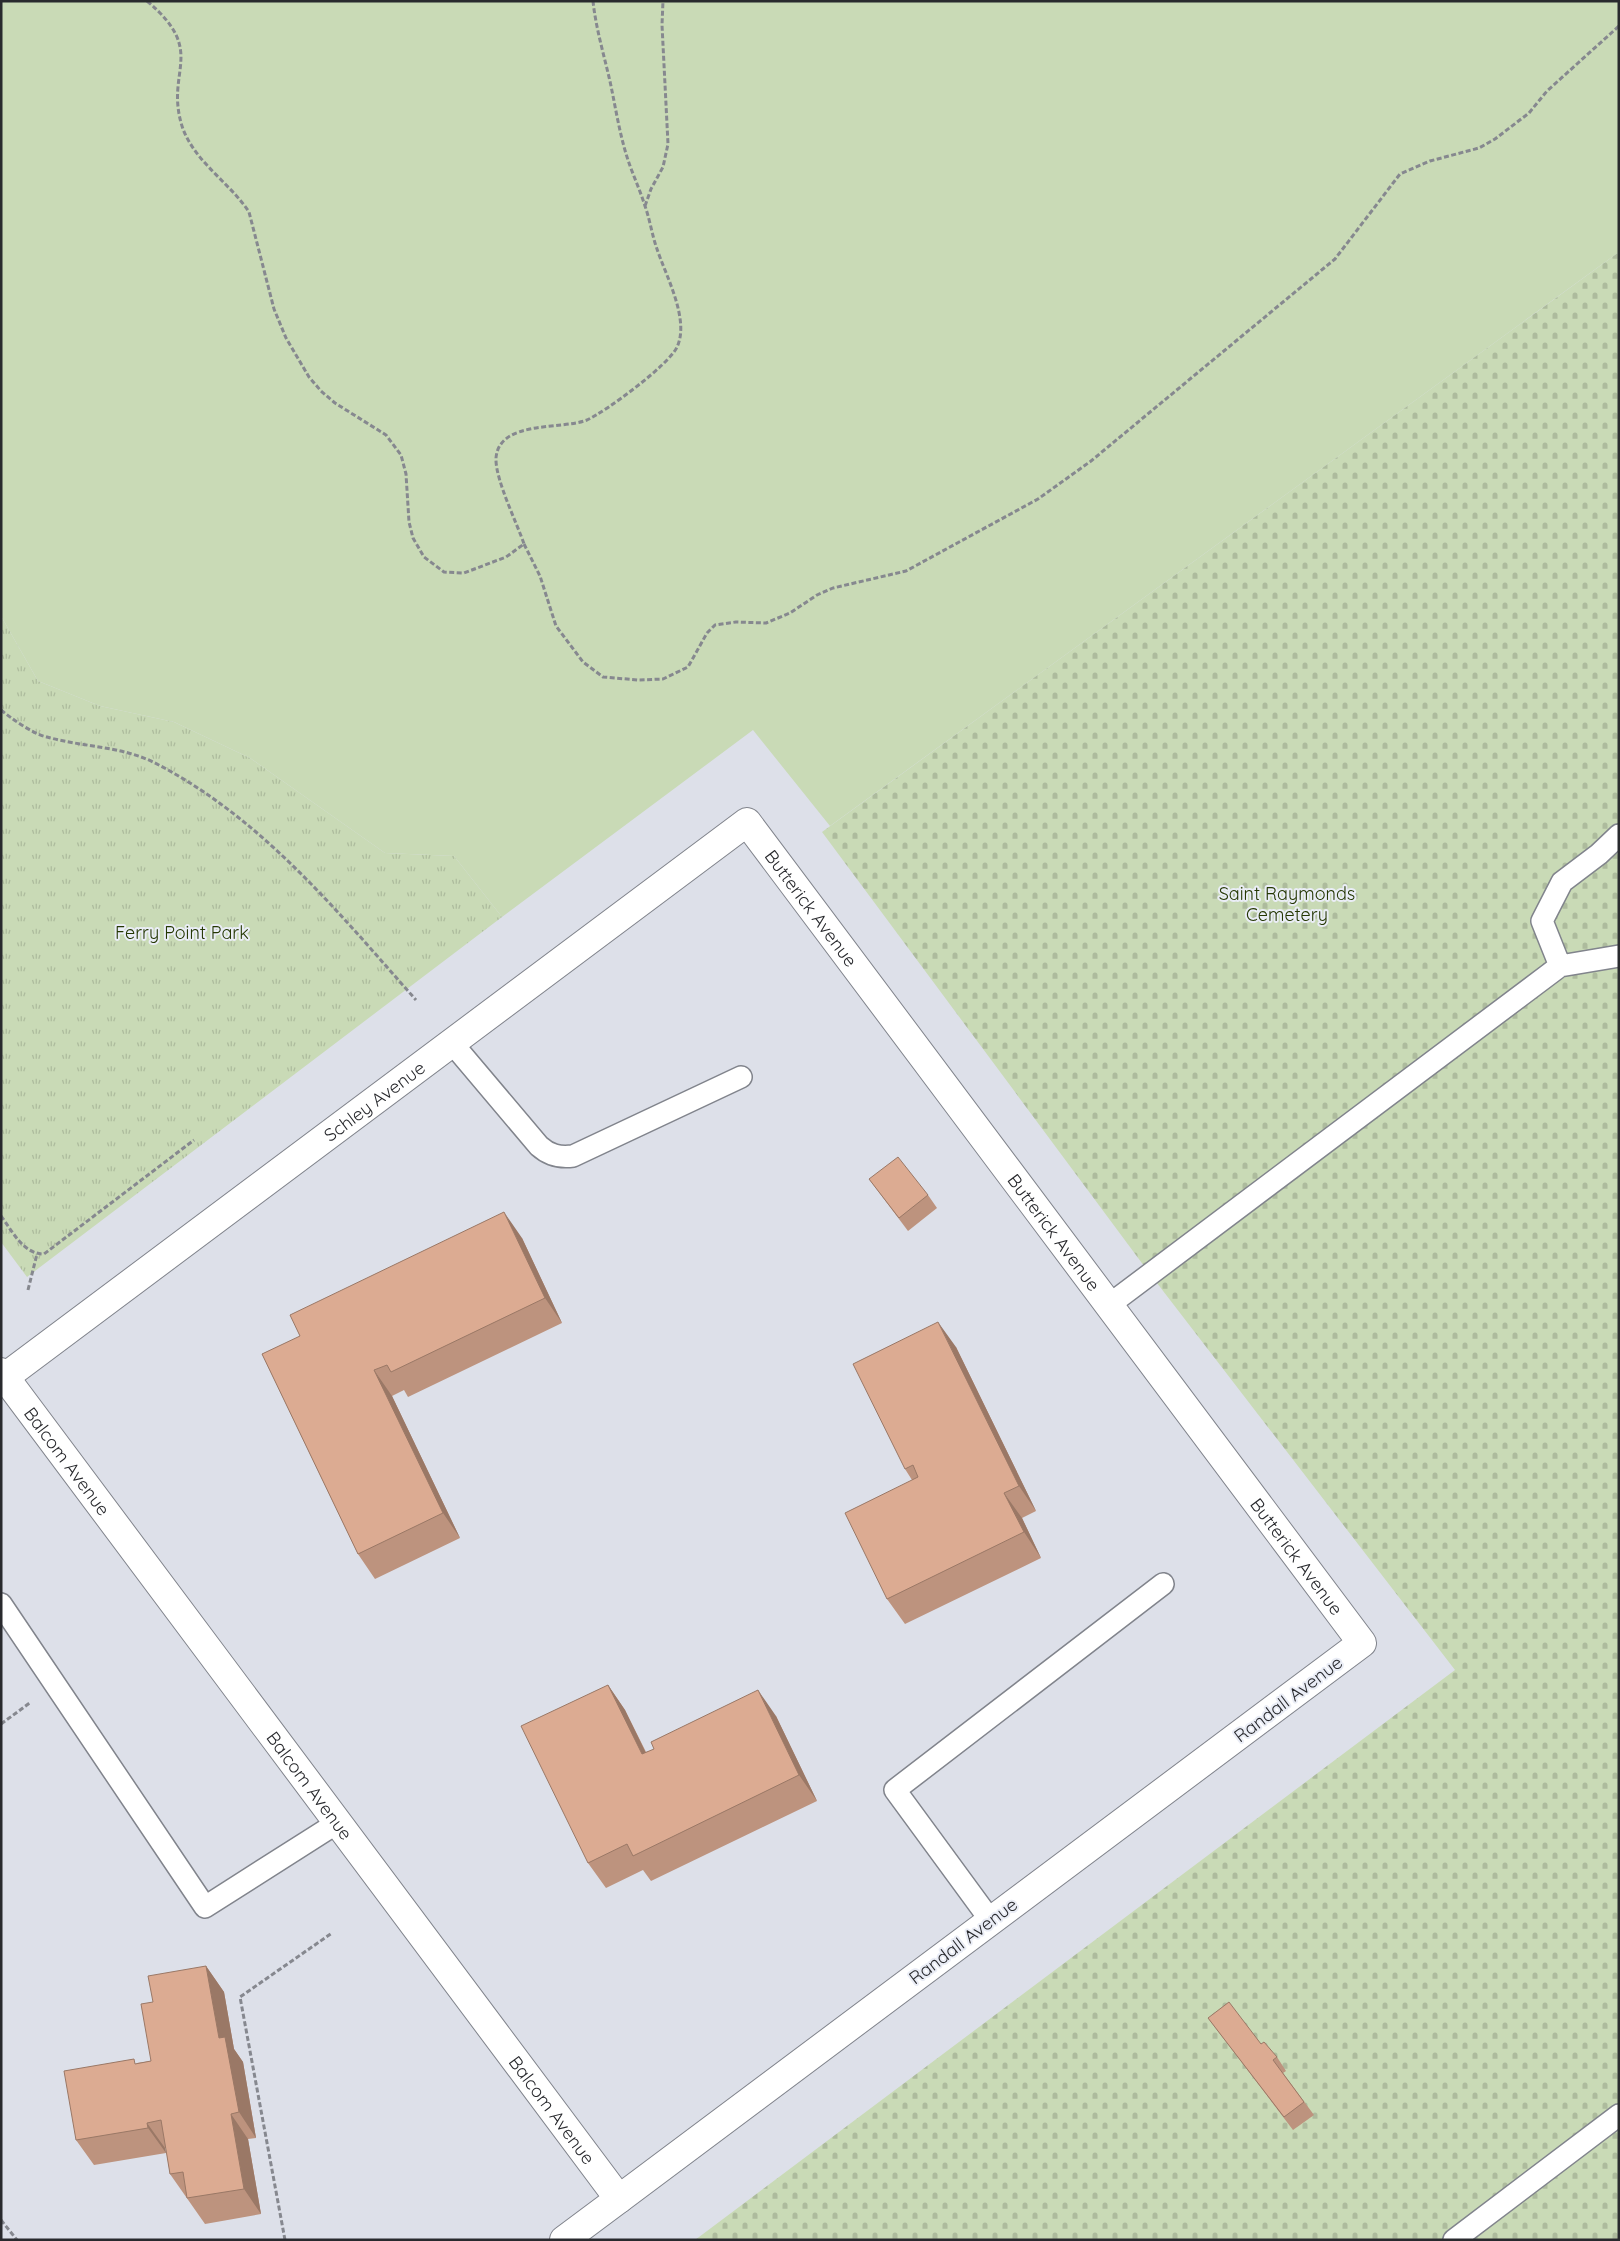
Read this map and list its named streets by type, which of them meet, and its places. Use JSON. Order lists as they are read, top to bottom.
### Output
{
  "streets": {
    "street": [
      "Butterick Avenue",
      "Schley Avenue",
      "Balcom Avenue",
      "Randall Avenue"
    ]
  },
  "crossings": [
    ["Butterick Avenue", "Schley Avenue"],
    ["Butterick Avenue", "Randall Avenue"],
    ["Schley Avenue", "Balcom Avenue"],
    ["Balcom Avenue", "Randall Avenue"]
  ],
  "parks": ["Saint Raymonds Cemetery", "Ferry Point Park"]
}
